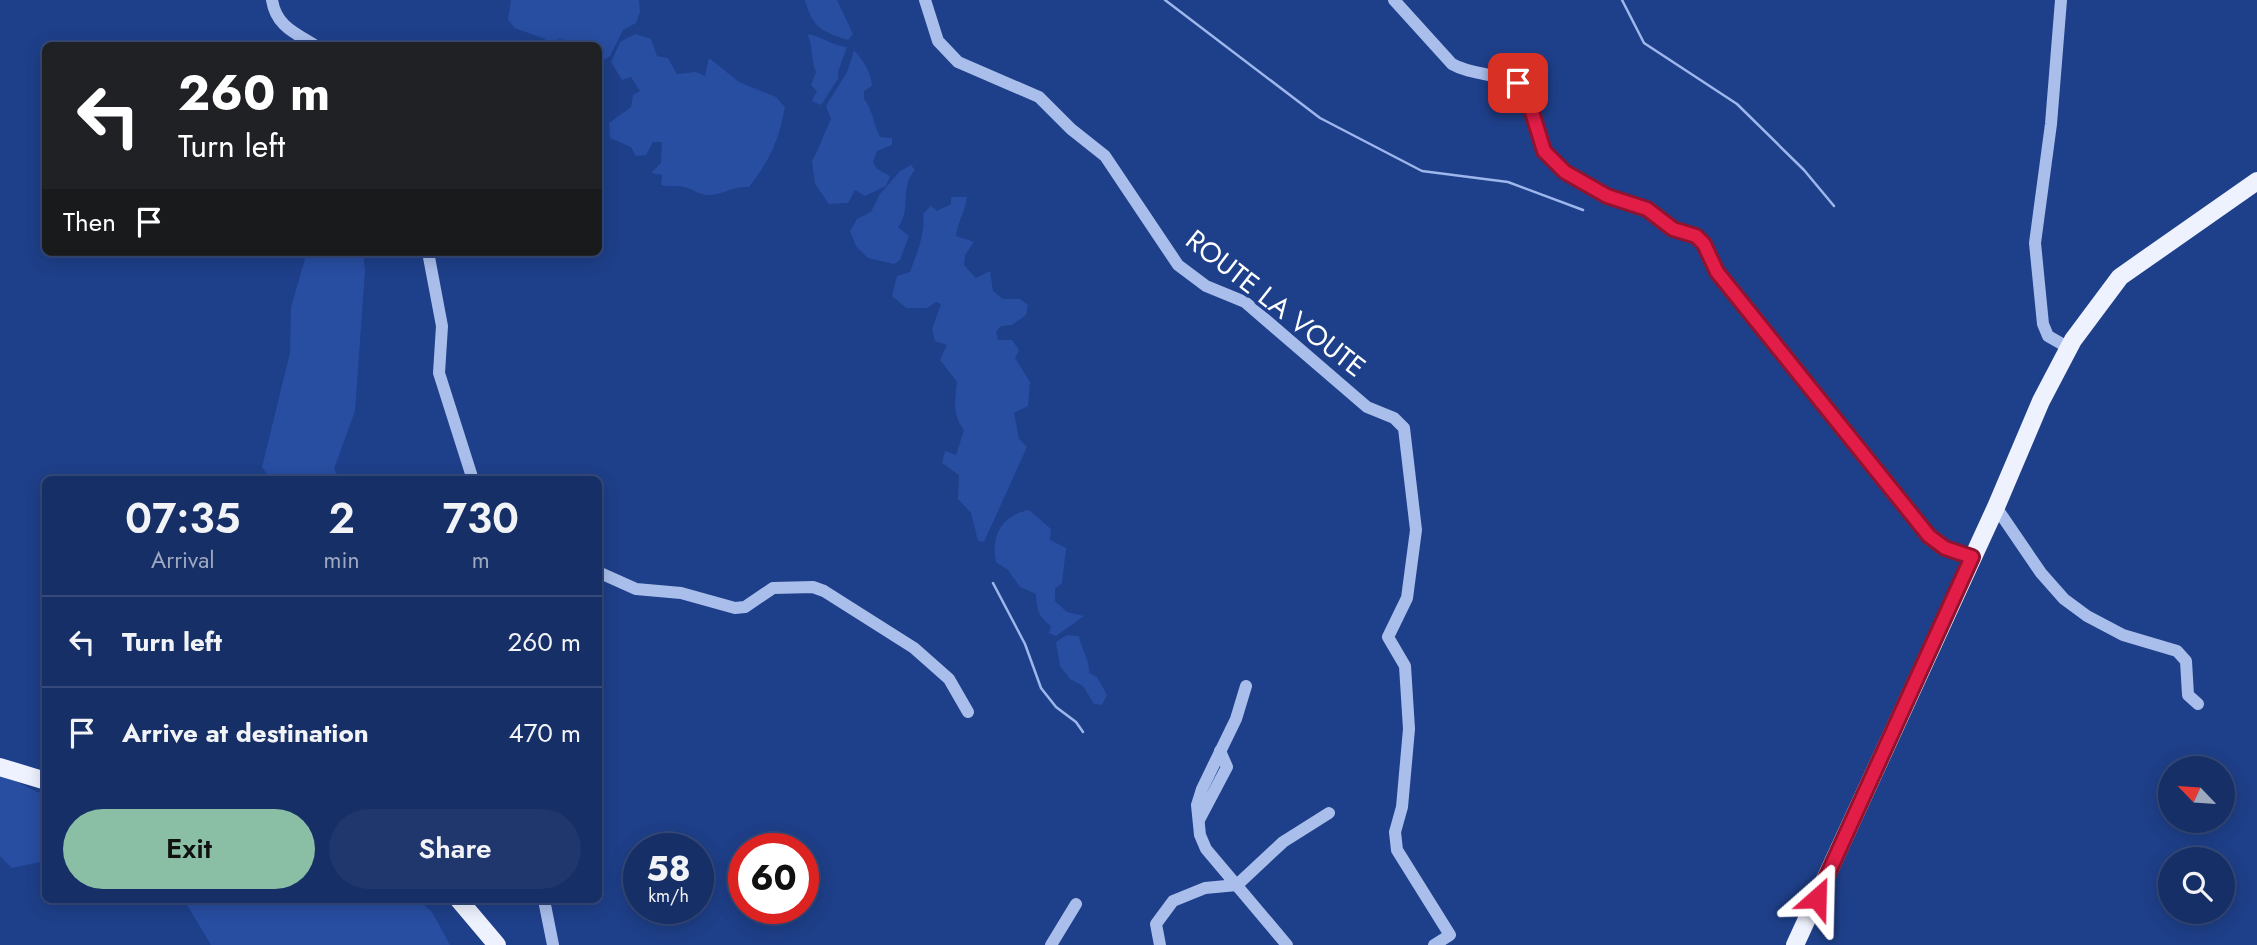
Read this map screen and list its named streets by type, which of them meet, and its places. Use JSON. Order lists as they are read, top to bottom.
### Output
{
  "streets": {
    "street": ["ROUTE LA VOUTE"]
  },
  "north": "top left",
  "page": {
    "turn": ["260 m", "Turn left"],
    "then": "Then",
    "eta": [
      "07:35",
      "Arrival",
      "2",
      "min",
      "730",
      "m"
    ],
    "list": [
      {
        "name": "Turn left",
        "value": "260 m"
      },
      {
        "name": "Arrive at destination",
        "value": "470 m"
      }
    ],
    "buttons": ["Exit", "Share"],
    "speed": "58 km/h",
    "limit": "60"
  }
}
